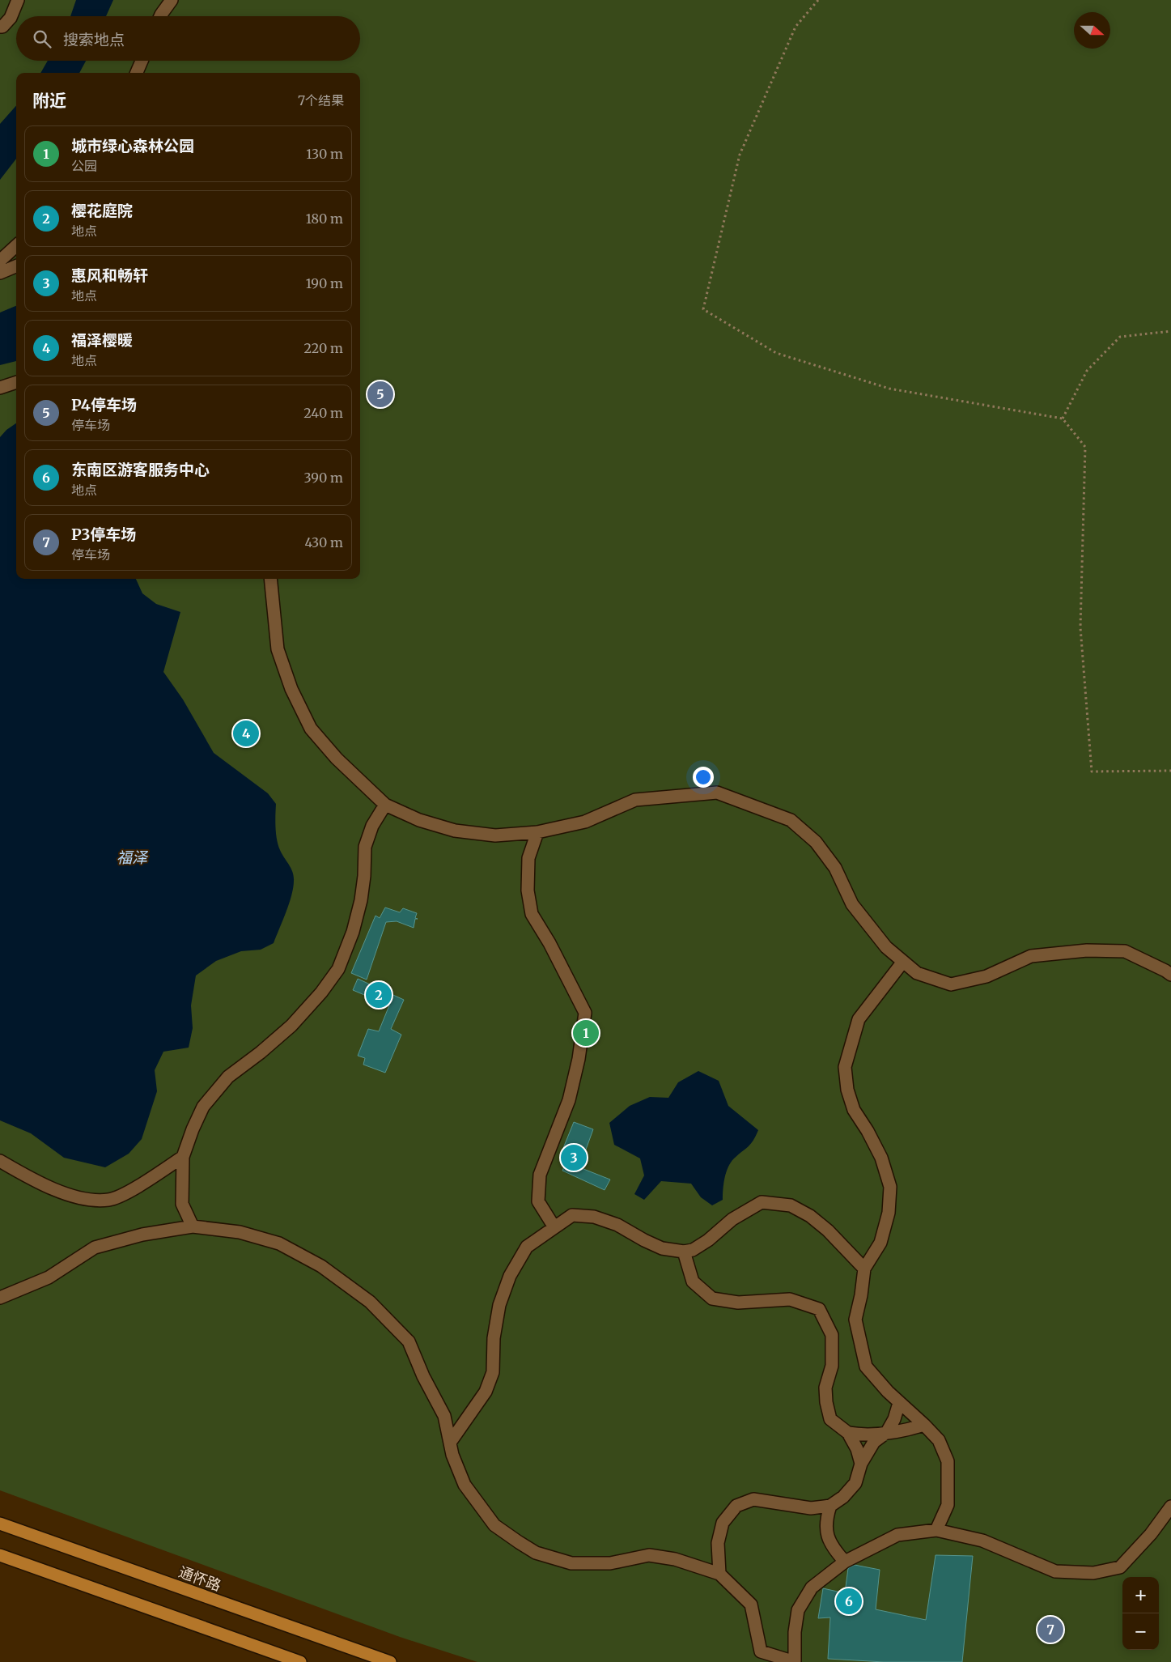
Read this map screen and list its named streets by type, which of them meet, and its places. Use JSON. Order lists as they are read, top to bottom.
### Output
{
  "streets": {
    "main road": ["通怀路"]
  },
  "water": ["福泽"],
  "north": "right",
  "page": {
    "search": "搜索地点",
    "heading": ["附近", "7个结果"],
    "list": [
      {
        "mark": "1",
        "name": "城市绿心森林公园",
        "note": "公园",
        "value": "130 m"
      },
      {
        "mark": "2",
        "name": "樱花庭院",
        "note": "地点",
        "value": "180 m"
      },
      {
        "mark": "3",
        "name": "惠风和畅轩",
        "note": "地点",
        "value": "190 m"
      },
      {
        "mark": "4",
        "name": "福泽樱暖",
        "note": "地点",
        "value": "220 m"
      },
      {
        "mark": "5",
        "name": "P4停车场",
        "note": "停车场",
        "value": "240 m"
      },
      {
        "mark": "6",
        "name": "东南区游客服务中心",
        "note": "地点",
        "value": "390 m"
      },
      {
        "mark": "7",
        "name": "P3停车场",
        "note": "停车场",
        "value": "430 m"
      }
    ],
    "pins": [
      "5",
      "4",
      "2",
      "1",
      "3",
      "6",
      "7"
    ],
    "map_buttons": ["+", "−"]
  }
}
